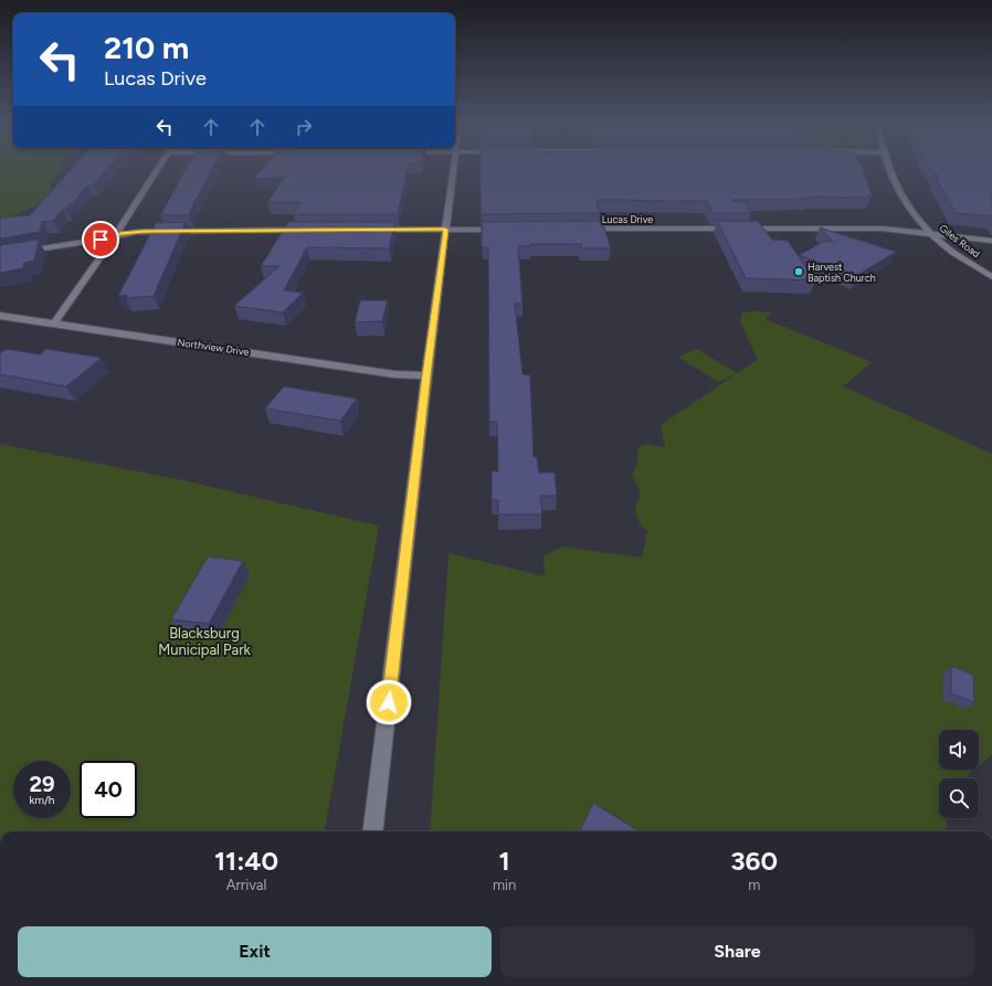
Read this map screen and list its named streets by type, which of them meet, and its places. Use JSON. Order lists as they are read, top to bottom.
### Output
{
  "streets": {
    "street": ["Lucas Drive", "Giles Road", "Northview Drive"]
  },
  "crossings": [
    ["Lucas Drive", "Giles Road"]
  ],
  "parks": ["Blacksburg Municipal Park"],
  "places": ["Harvest Baptish Church"],
  "page": {
    "turn": ["210 m", "Lucas Drive"],
    "speed": "29 km/h",
    "limit": "40",
    "eta": [
      "11:40",
      "Arrival",
      "1",
      "min",
      "360",
      "m"
    ],
    "buttons": ["Exit", "Share"]
  }
}
